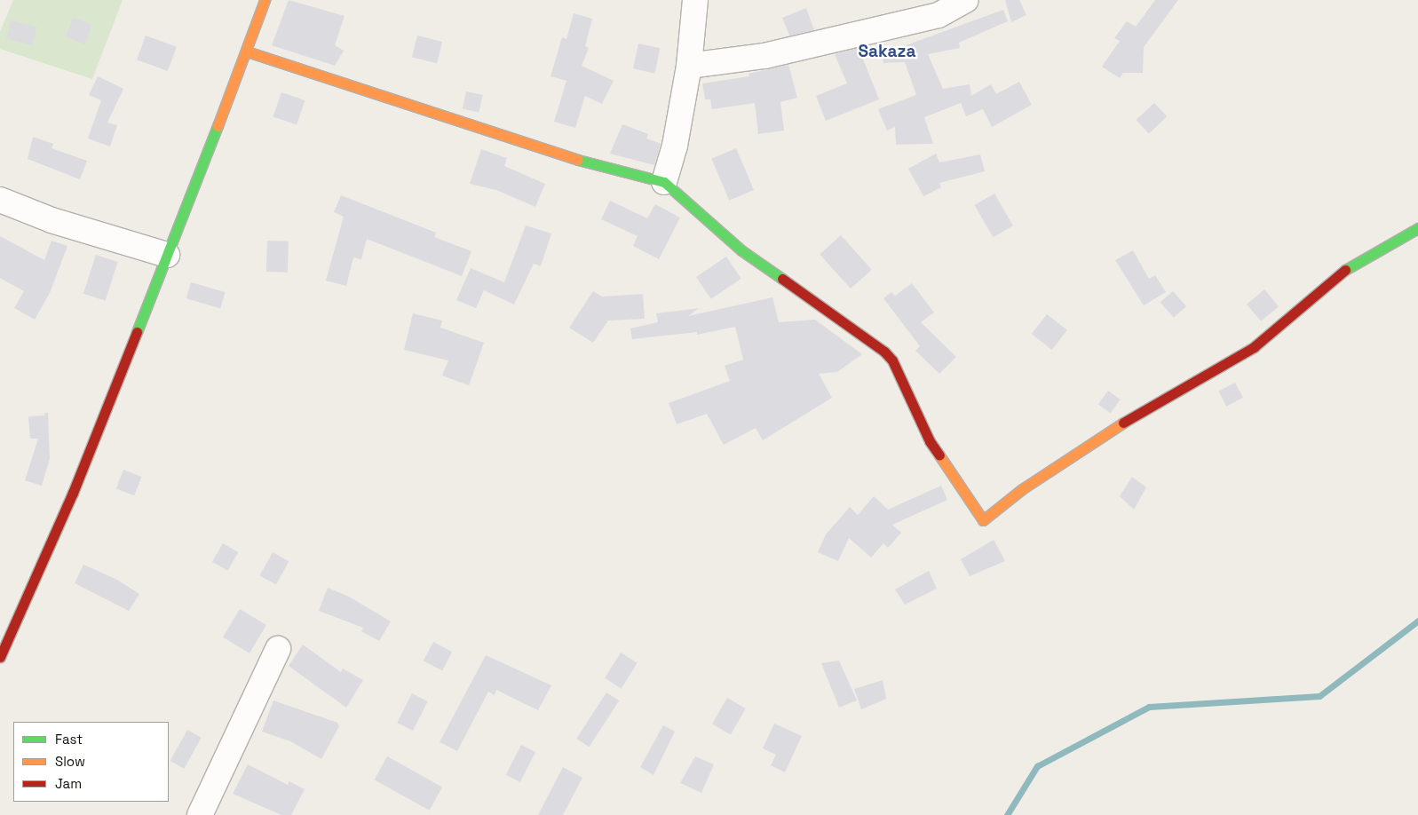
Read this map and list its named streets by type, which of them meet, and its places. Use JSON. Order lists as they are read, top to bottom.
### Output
{
  "districts": ["Sakaza"],
  "legend": ["Fast", "Slow", "Jam"]
}
